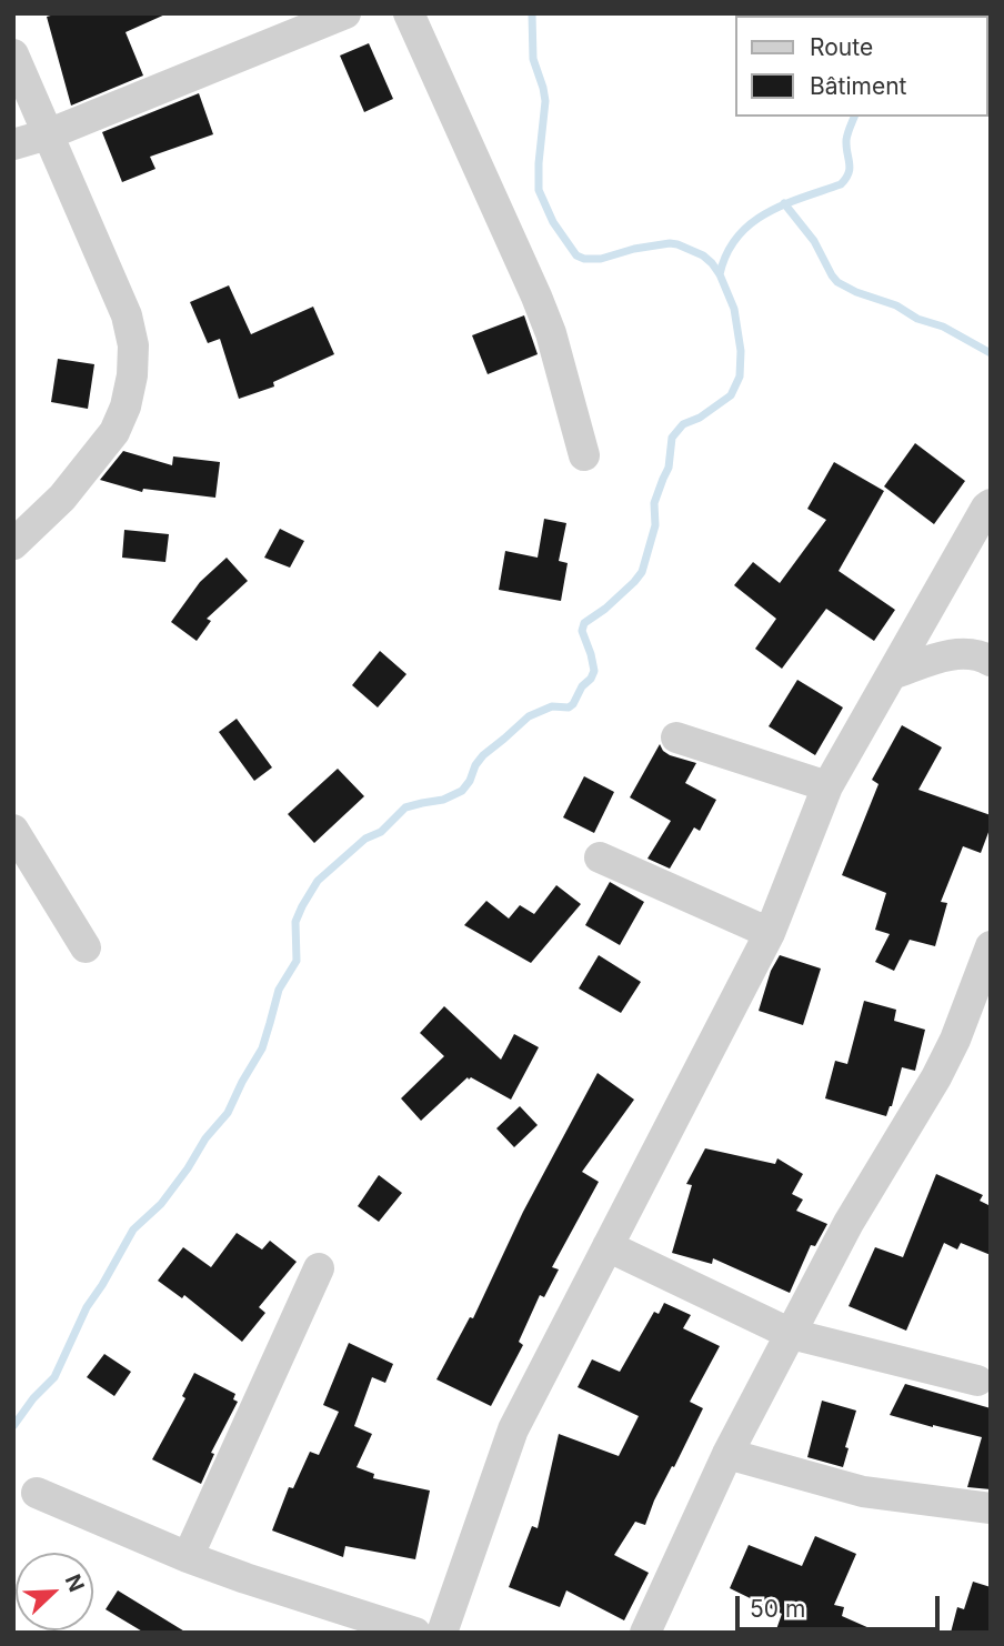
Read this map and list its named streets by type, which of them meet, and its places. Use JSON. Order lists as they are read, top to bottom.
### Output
{
  "legend": ["Route", "Bâtiment"],
  "scale_bar": "50 m",
  "north": "top right"
}
